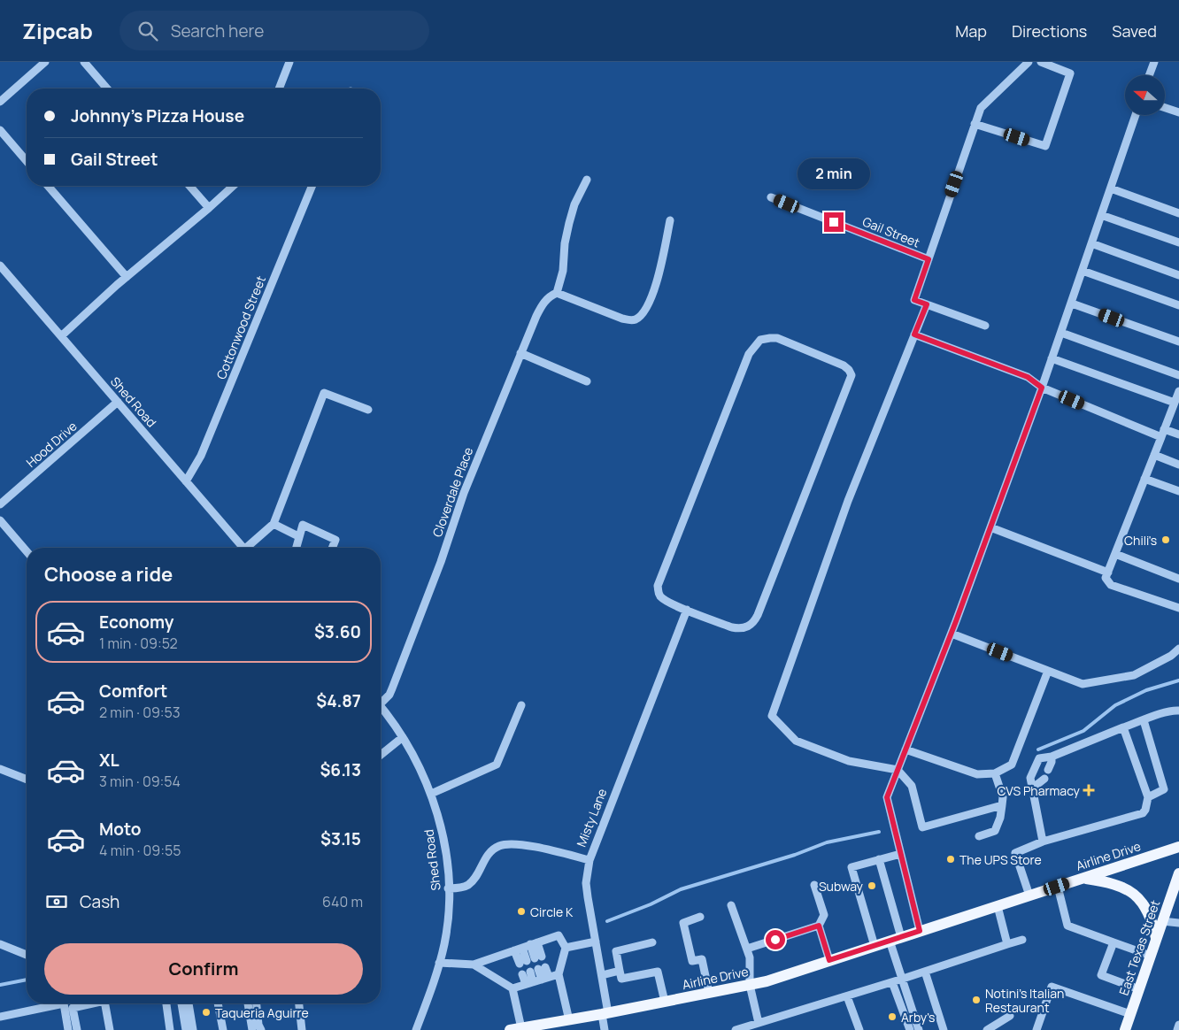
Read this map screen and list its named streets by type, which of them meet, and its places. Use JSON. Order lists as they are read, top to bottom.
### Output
{
  "streets": {
    "main road": ["Airline Drive", "East Texas Street"],
    "street": [
      "Gail Street",
      "Cottonwood Street",
      "Shed Road",
      "Hood Drive",
      "Cloverdale Place",
      "Misty Lane"
    ]
  },
  "crossings": [
    ["Cottonwood Street", "Shed Road"],
    ["Shed Road", "Hood Drive"],
    ["Misty Lane", "Airline Drive"]
  ],
  "places": {
    "other": [
      "Chili's",
      "The UPS Store",
      "Subway",
      "Circle K",
      "Notini's Italian Restaurant",
      "Taqueria Aguirre",
      "Arby's"
    ],
    "health": ["CVS Pharmacy"]
  },
  "north": "left",
  "page": {
    "header": "Zipcab",
    "search": "Search here",
    "nav": ["Map", "Directions", "Saved"],
    "banner": ["Johnny's Pizza House", "Gail Street"],
    "bubble": "2 min",
    "heading": "Choose a ride",
    "list": [
      {
        "name": "Economy",
        "note": "1 min · 09:52",
        "value": "$3.60"
      },
      {
        "name": "Comfort",
        "note": "2 min · 09:53",
        "value": "$4.87"
      },
      {
        "name": "XL",
        "note": "3 min · 09:54",
        "value": "$6.13"
      },
      {
        "name": "Moto",
        "note": "4 min · 09:55",
        "value": "$3.15"
      }
    ],
    "pay": ["Cash", "640 m"],
    "buttons": "Confirm"
  }
}
